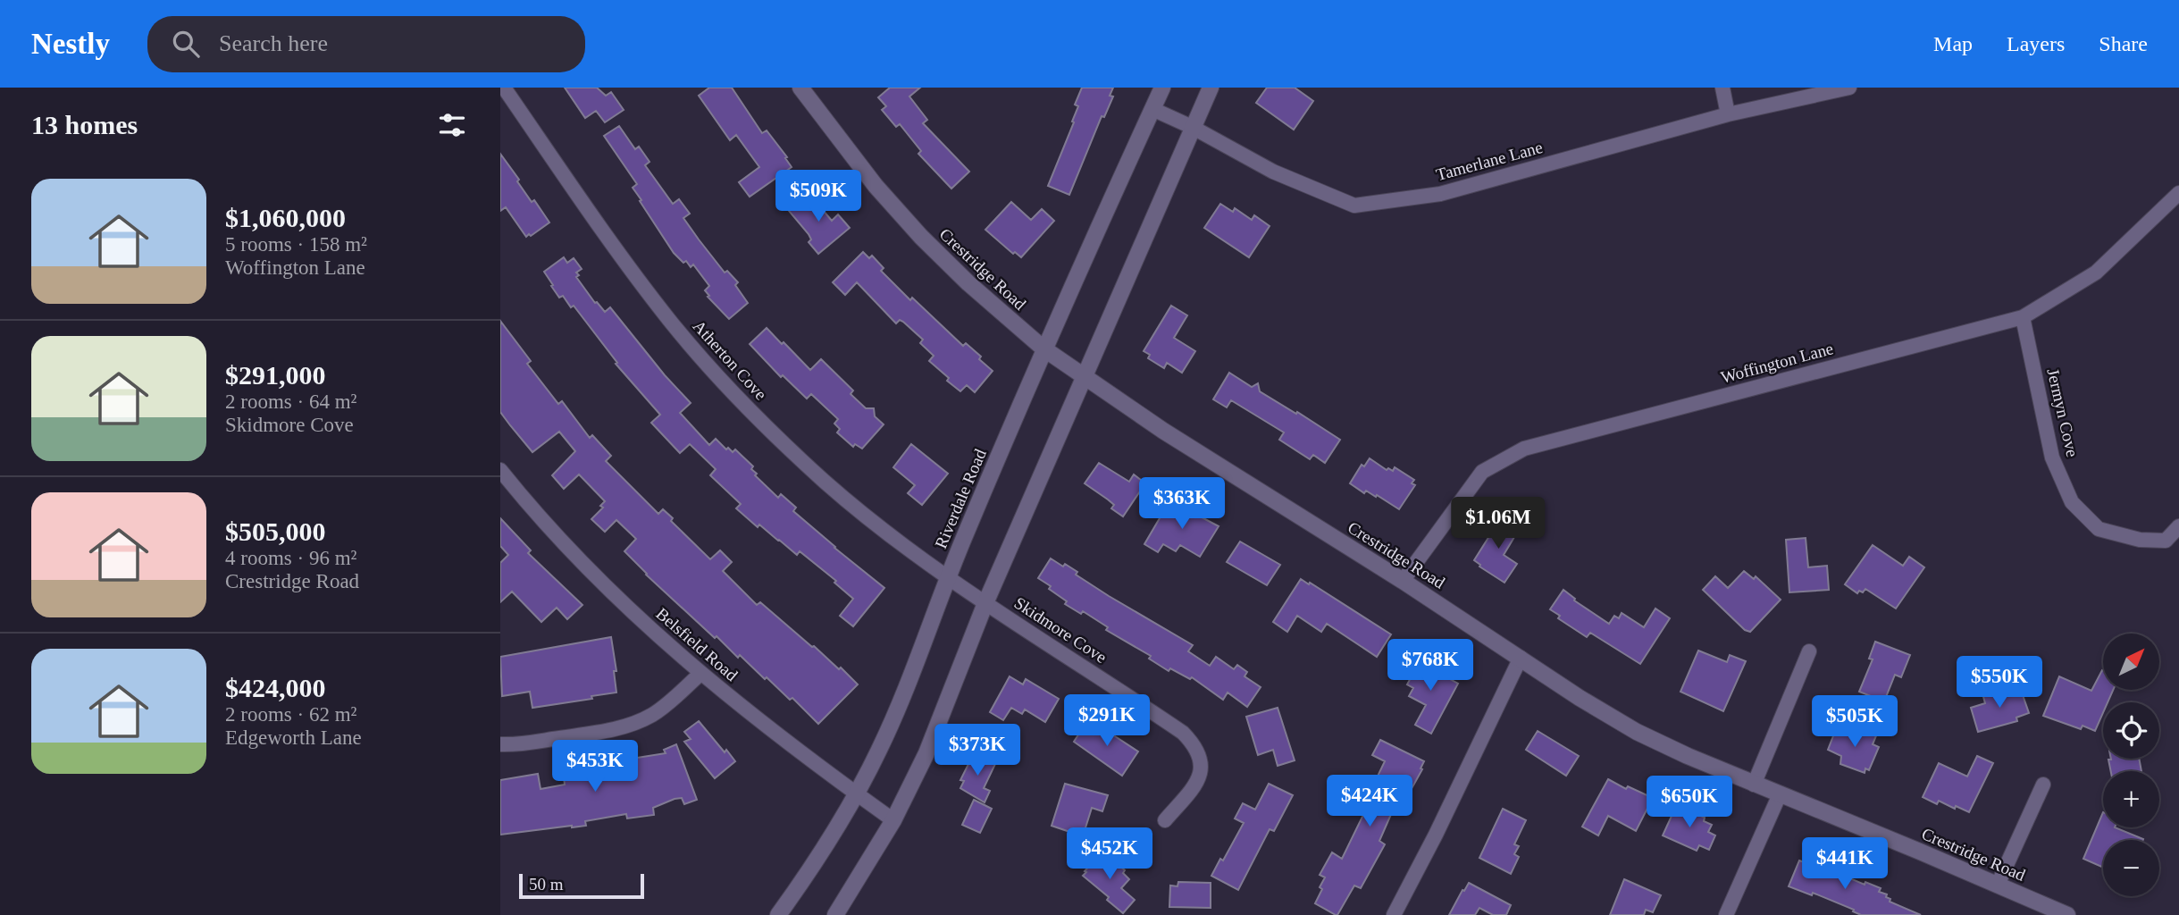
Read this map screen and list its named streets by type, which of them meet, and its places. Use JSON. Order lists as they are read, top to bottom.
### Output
{
  "streets": {
    "street": [
      "Tamerlane Lane",
      "Crestridge Road",
      "Atherton Cove",
      "Woffington Lane",
      "Jermyn Cove",
      "Riverdale Road",
      "Skidmore Cove",
      "Belsfield Road"
    ]
  },
  "crossings": [
    ["Tamerlane Lane", "Riverdale Road"],
    ["Crestridge Road", "Woffington Lane"],
    ["Crestridge Road", "Riverdale Road"],
    ["Atherton Cove", "Riverdale Road"],
    ["Atherton Cove", "Skidmore Cove"],
    ["Woffington Lane", "Jermyn Cove"],
    ["Riverdale Road", "Belsfield Road"]
  ],
  "scale_bar": "50 m",
  "north": "top right",
  "page": {
    "header": "Nestly",
    "search": "Search here",
    "nav": ["Map", "Layers", "Share"],
    "heading": "13 homes",
    "list": [
      {
        "name": "$1,060,000",
        "note": "5 rooms · 158 m² · Woffington Lane"
      },
      {
        "name": "$291,000",
        "note": "2 rooms · 64 m² · Skidmore Cove"
      },
      {
        "name": "$505,000",
        "note": "4 rooms · 96 m² · Crestridge Road"
      },
      {
        "name": "$424,000",
        "note": "2 rooms · 62 m² · Edgeworth Lane"
      }
    ],
    "price": [
      "$509K",
      "$363K",
      "$1.06M",
      "$768K",
      "$550K",
      "$291K",
      "$505K",
      "$373K",
      "$453K",
      "$424K",
      "$650K",
      "$452K",
      "$441K"
    ],
    "map_buttons": ["+", "−"],
    "scale": "50 m"
  }
}
